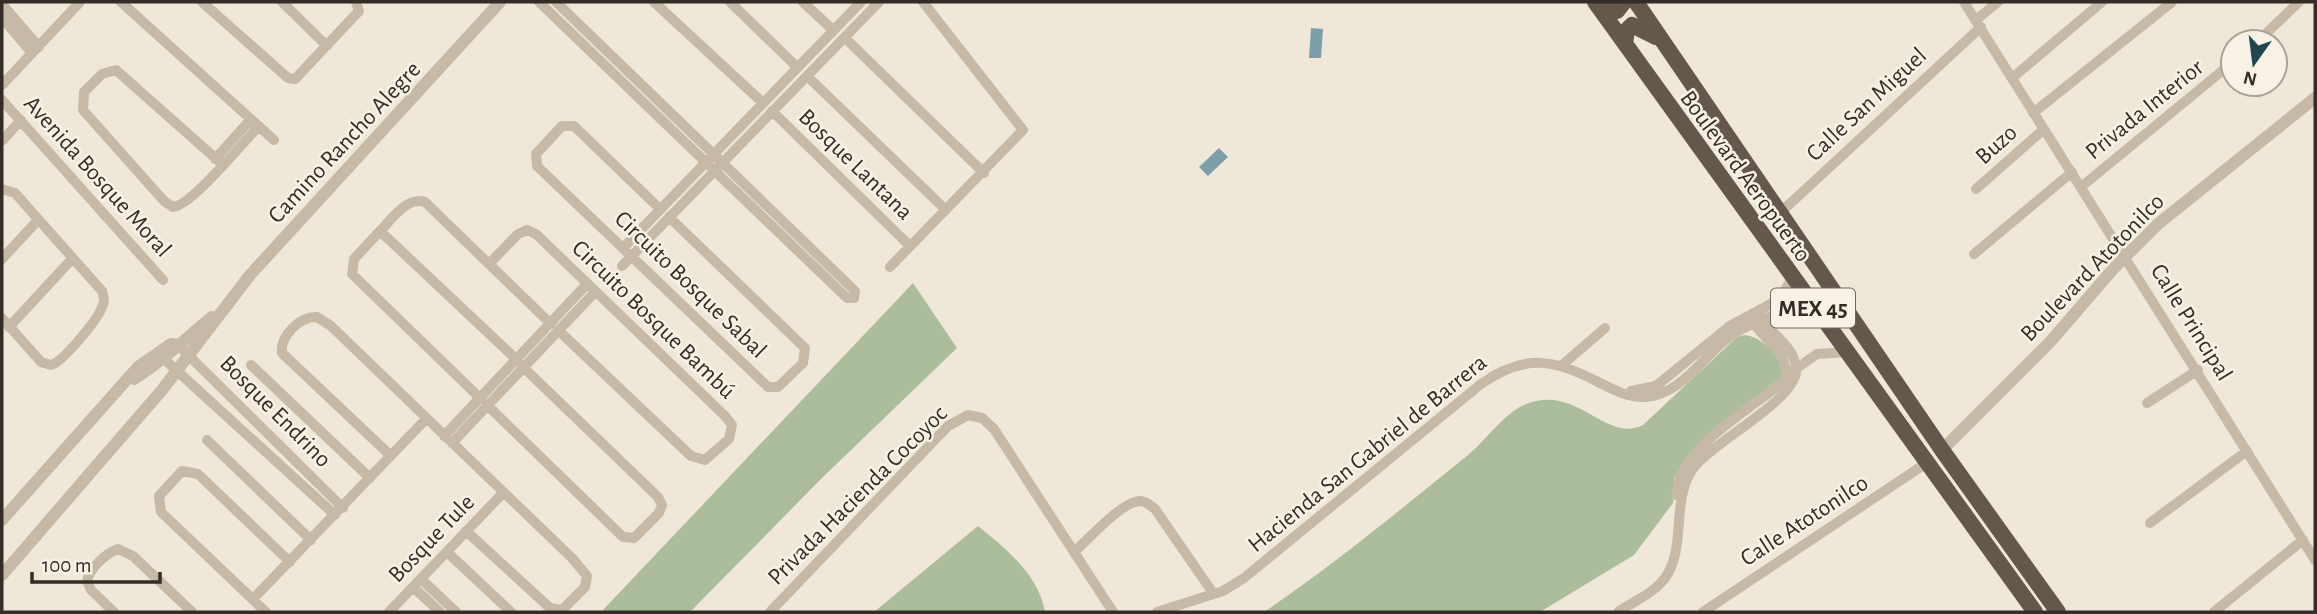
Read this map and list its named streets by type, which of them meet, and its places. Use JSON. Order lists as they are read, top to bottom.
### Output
{
  "streets": {
    "highway": ["Boulevard Aeropuerto", "MEX 45"],
    "street": [
      "Calle San Miguel",
      "Privada Interior",
      "Camino Rancho Alegre",
      "Buzo",
      "Bosque Lantana",
      "Avenida Bosque Moral",
      "Boulevard Atotonilco",
      "Circuito Bosque Sabal",
      "Circuito Bosque Bambú",
      "Calle Principal",
      "Bosque Endrino",
      "Hacienda San Gabriel de Barrera",
      "Privada Hacienda Cocoyoc",
      "Calle Atotonilco",
      "Bosque Tule"
    ]
  },
  "crossings": [
    ["Calle San Miguel", "Boulevard Aeropuerto"],
    ["Calle San Miguel", "Calle Principal"],
    ["Privada Interior", "Calle Principal"],
    ["Buzo", "Calle Principal"],
    ["Boulevard Aeropuerto", "Boulevard Atotonilco"],
    ["Boulevard Aeropuerto", "Calle Atotonilco"],
    ["Boulevard Atotonilco", "Calle Principal"]
  ],
  "scale_bar": "100 m",
  "north": "bottom"
}
